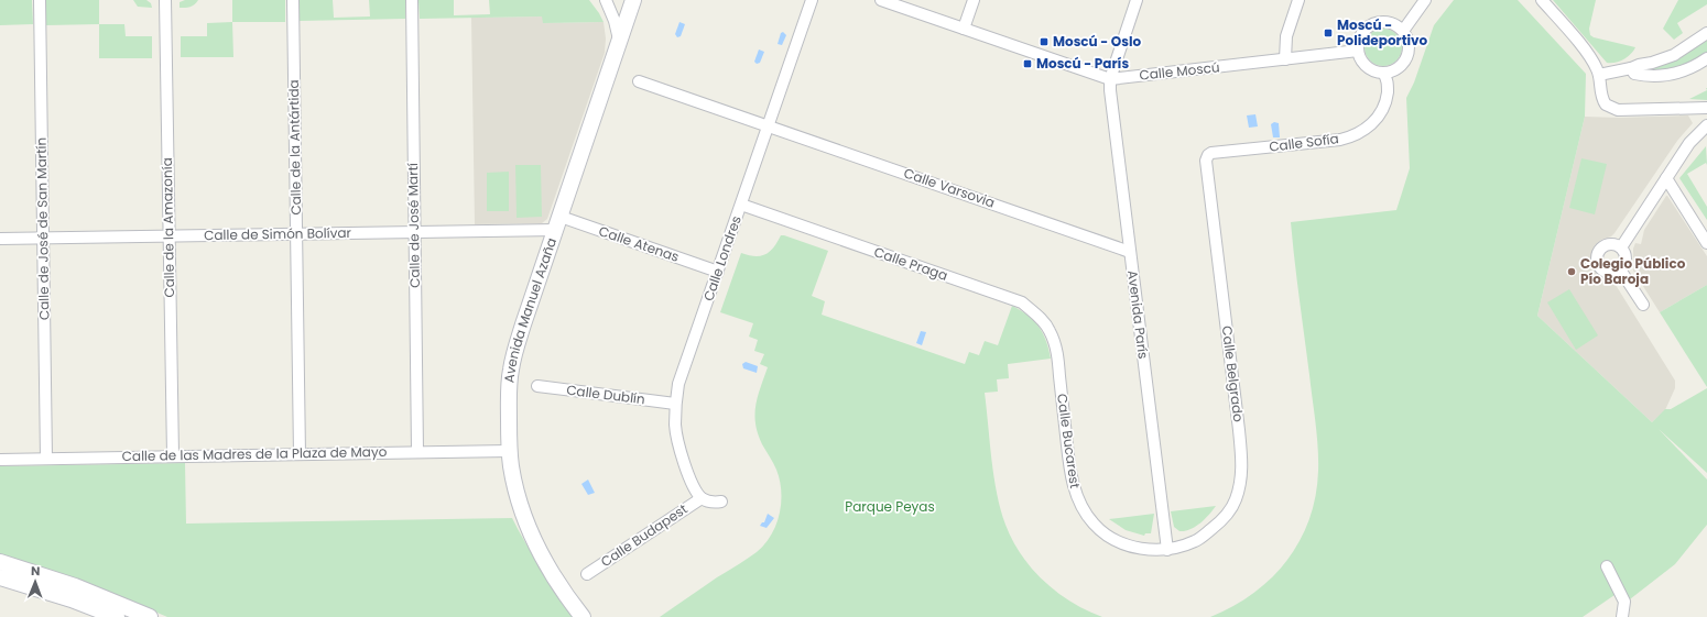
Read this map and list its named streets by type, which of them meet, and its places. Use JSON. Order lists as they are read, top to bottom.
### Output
{
  "streets": {
    "street": [
      "Calle Moscú",
      "Calle Sofía",
      "Calle de la Antártida",
      "Calle Varsovia",
      "Calle de José Martí",
      "Calle de la Amazonía",
      "Calle de José de San Martín",
      "Calle de Simón Bolívar",
      "Calle Atenas",
      "Calle Londres",
      "Calle Praga",
      "Avenida Manuel Azaña",
      "Avenida París",
      "Calle Belgrado",
      "Calle Dublín",
      "Calle Bucarest",
      "Calle de las Madres de la Plaza de Mayo",
      "Calle Budapest"
    ]
  },
  "crossings": [
    ["Calle Moscú", "Calle Sofía"],
    ["Calle Moscú", "Avenida París"],
    ["Calle Sofía", "Calle Belgrado"],
    ["Calle de la Antártida", "Calle de Simón Bolívar"],
    ["Calle de la Antártida", "Calle de las Madres de la Plaza de Mayo"],
    ["Calle Varsovia", "Calle Londres"],
    ["Calle Varsovia", "Avenida París"],
    ["Calle de José Martí", "Calle de Simón Bolívar"],
    ["Calle de José Martí", "Calle de las Madres de la Plaza de Mayo"],
    ["Calle de la Amazonía", "Calle de Simón Bolívar"],
    ["Calle de la Amazonía", "Calle de las Madres de la Plaza de Mayo"],
    ["Calle de José de San Martín", "Calle de Simón Bolívar"],
    ["Calle de José de San Martín", "Calle de las Madres de la Plaza de Mayo"],
    ["Calle de Simón Bolívar", "Calle Atenas"],
    ["Calle de Simón Bolívar", "Avenida Manuel Azaña"],
    ["Calle Atenas", "Calle Londres"],
    ["Calle Atenas", "Avenida Manuel Azaña"],
    ["Calle Londres", "Calle Praga"],
    ["Calle Londres", "Calle Dublín"],
    ["Calle Londres", "Calle Budapest"],
    ["Calle Praga", "Calle Bucarest"],
    ["Avenida Manuel Azaña", "Calle de las Madres de la Plaza de Mayo"],
    ["Avenida París", "Calle Belgrado"],
    ["Avenida París", "Calle Bucarest"],
    ["Calle Belgrado", "Calle Bucarest"]
  ],
  "parks": ["Parque Peyas"],
  "places": {
    "transit": ["Moscú - Polideportivo", "Moscú - Oslo", "Moscú - París"],
    "other": ["Colegio Público Pío Baroja"]
  },
  "north": "top"
}
